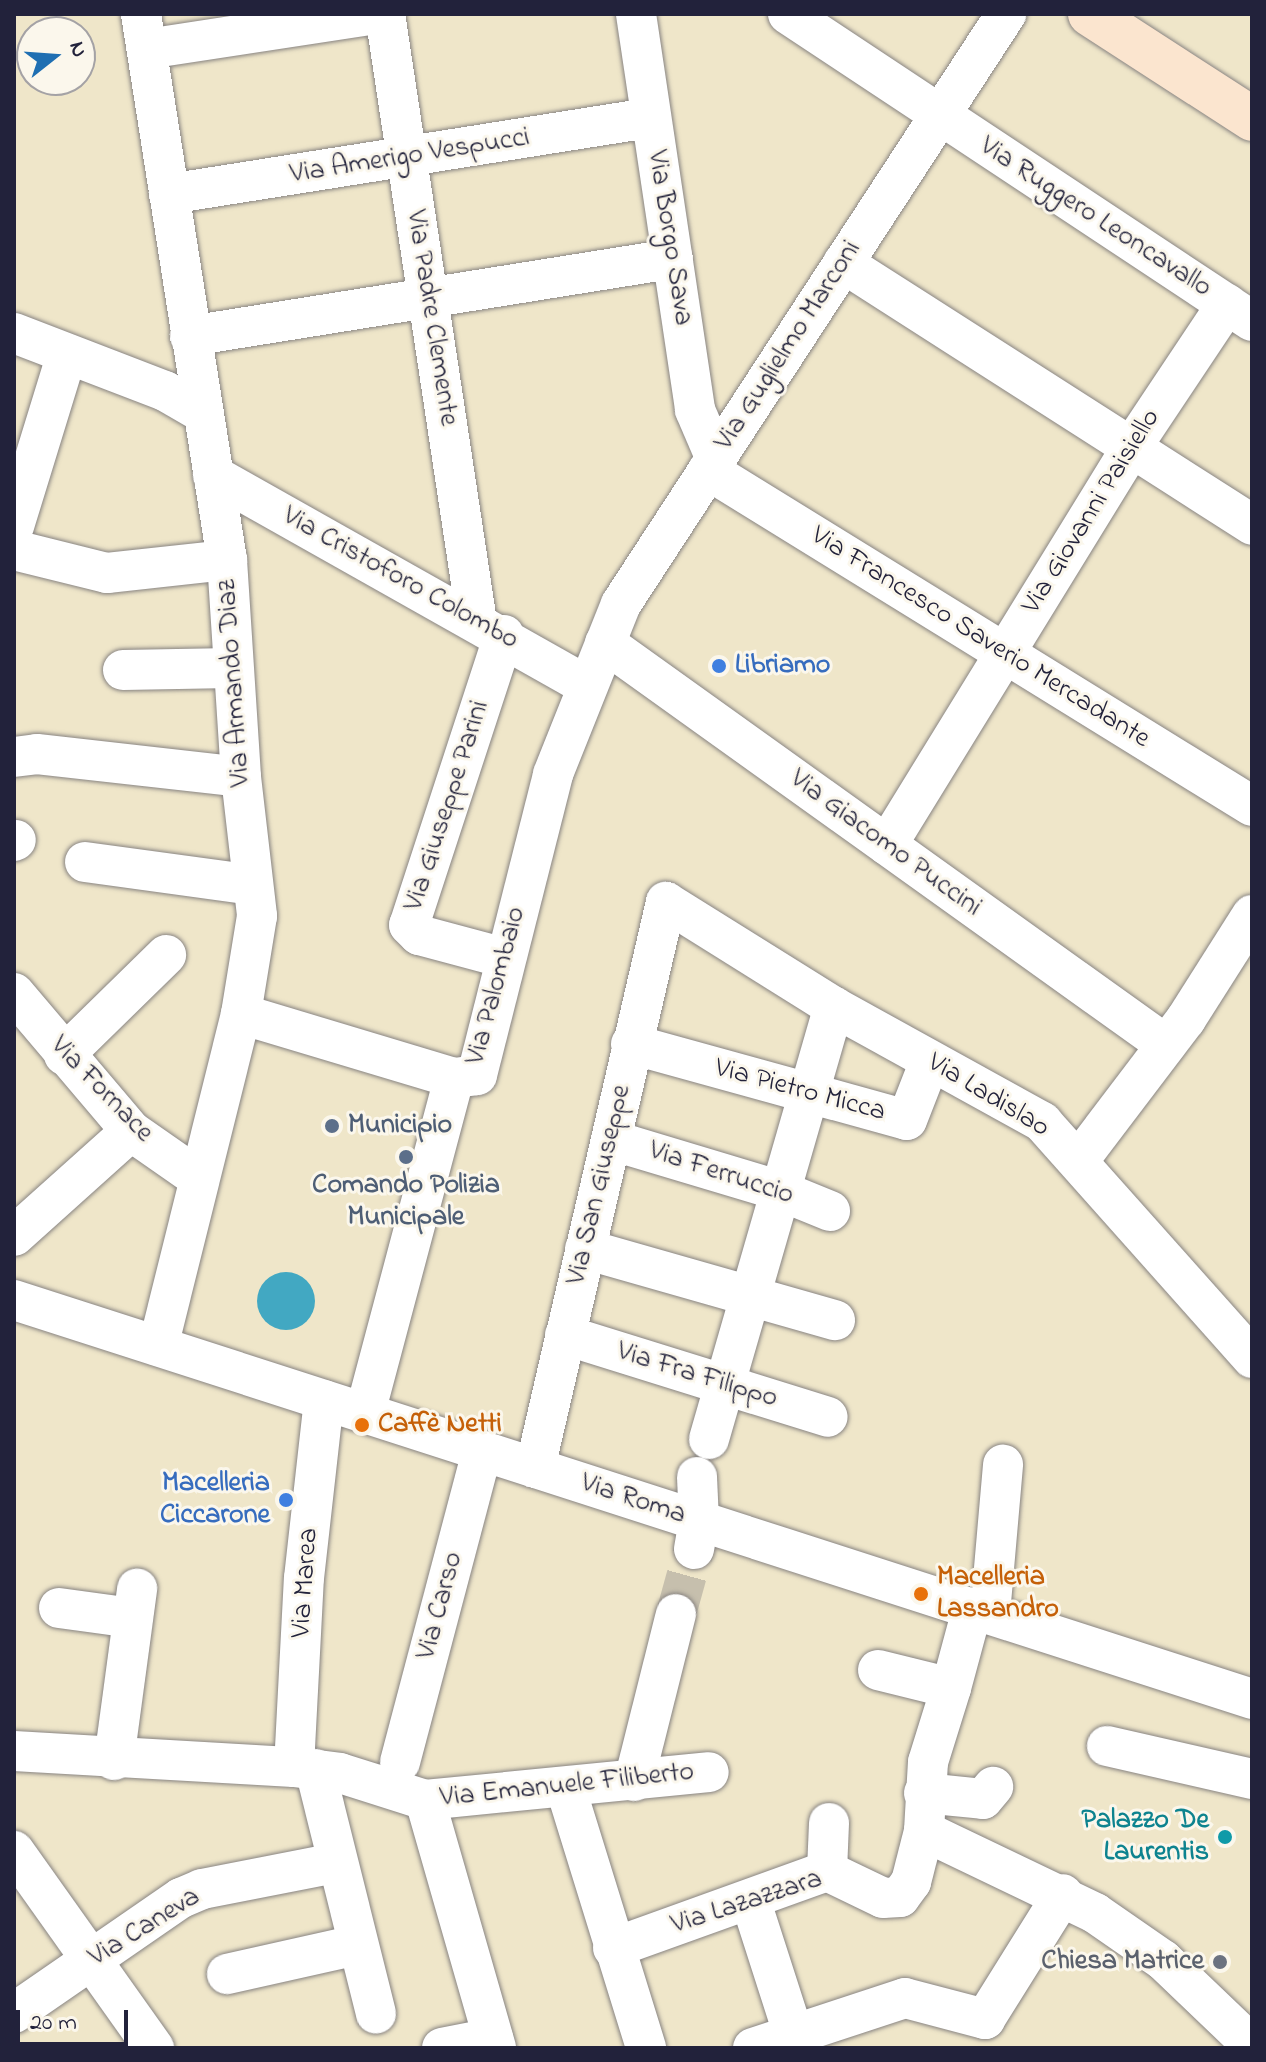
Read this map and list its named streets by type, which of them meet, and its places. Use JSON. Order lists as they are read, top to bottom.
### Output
{
  "streets": {
    "street": [
      "Via Amerigo Vespucci",
      "Via Ruggero Leoncavallo",
      "Via Borgo Sava",
      "Via Padre Clemente",
      "Via Guglielmo Marconi",
      "Via Giovanni Paisiello",
      "Via Cristoforo Colombo",
      "Via Francesco Saverio Mercadante",
      "Via Armando Diaz",
      "Via Giuseppe Parini",
      "Via Giacomo Puccini",
      "Via Palombaio",
      "Via Fornace",
      "Via Pietro Micca",
      "Via Ladislao",
      "Via Ferruccio",
      "Via San Giuseppe",
      "Via Fra Filippo",
      "Via Roma",
      "Via Marea",
      "Via Carso",
      "Via Emanuele Filiberto",
      "Via Lazazzara",
      "Via Caneva"
    ]
  },
  "crossings": [
    ["Via Amerigo Vespucci", "Via Borgo Sava"],
    ["Via Amerigo Vespucci", "Via Padre Clemente"],
    ["Via Amerigo Vespucci", "Via Armando Diaz"],
    ["Via Ruggero Leoncavallo", "Via Guglielmo Marconi"],
    ["Via Ruggero Leoncavallo", "Via Giovanni Paisiello"],
    ["Via Borgo Sava", "Via Guglielmo Marconi"],
    ["Via Borgo Sava", "Via Francesco Saverio Mercadante"],
    ["Via Padre Clemente", "Via Cristoforo Colombo"],
    ["Via Padre Clemente", "Via Giuseppe Parini"],
    ["Via Guglielmo Marconi", "Via Cristoforo Colombo"],
    ["Via Guglielmo Marconi", "Via Francesco Saverio Mercadante"],
    ["Via Guglielmo Marconi", "Via Giacomo Puccini"],
    ["Via Guglielmo Marconi", "Via Palombaio"],
    ["Via Giovanni Paisiello", "Via Francesco Saverio Mercadante"],
    ["Via Giovanni Paisiello", "Via Giacomo Puccini"],
    ["Via Cristoforo Colombo", "Via Armando Diaz"],
    ["Via Cristoforo Colombo", "Via Giuseppe Parini"],
    ["Via Cristoforo Colombo", "Via Palombaio"],
    ["Via Armando Diaz", "Via Fornace"],
    ["Via Armando Diaz", "Via Roma"],
    ["Via Giuseppe Parini", "Via Palombaio"],
    ["Via Palombaio", "Via Roma"],
    ["Via Pietro Micca", "Via Ladislao"],
    ["Via Pietro Micca", "Via San Giuseppe"],
    ["Via Ladislao", "Via San Giuseppe"],
    ["Via Ferruccio", "Via San Giuseppe"],
    ["Via San Giuseppe", "Via Fra Filippo"],
    ["Via San Giuseppe", "Via Roma"],
    ["Via Roma", "Via Marea"],
    ["Via Roma", "Via Carso"],
    ["Via Roma", "Via Lazazzara"],
    ["Via Marea", "Via Caneva"]
  ],
  "places": [
    "Libriamo",
    "Municipio",
    "Comando Polizia Municipale",
    "Caffè Netti",
    "Macelleria Ciccarone",
    "Macelleria Lassandro",
    "Palazzo De Laurentis",
    "Chiesa Matrice"
  ],
  "scale_bar": "20 m",
  "north": "right"
}
